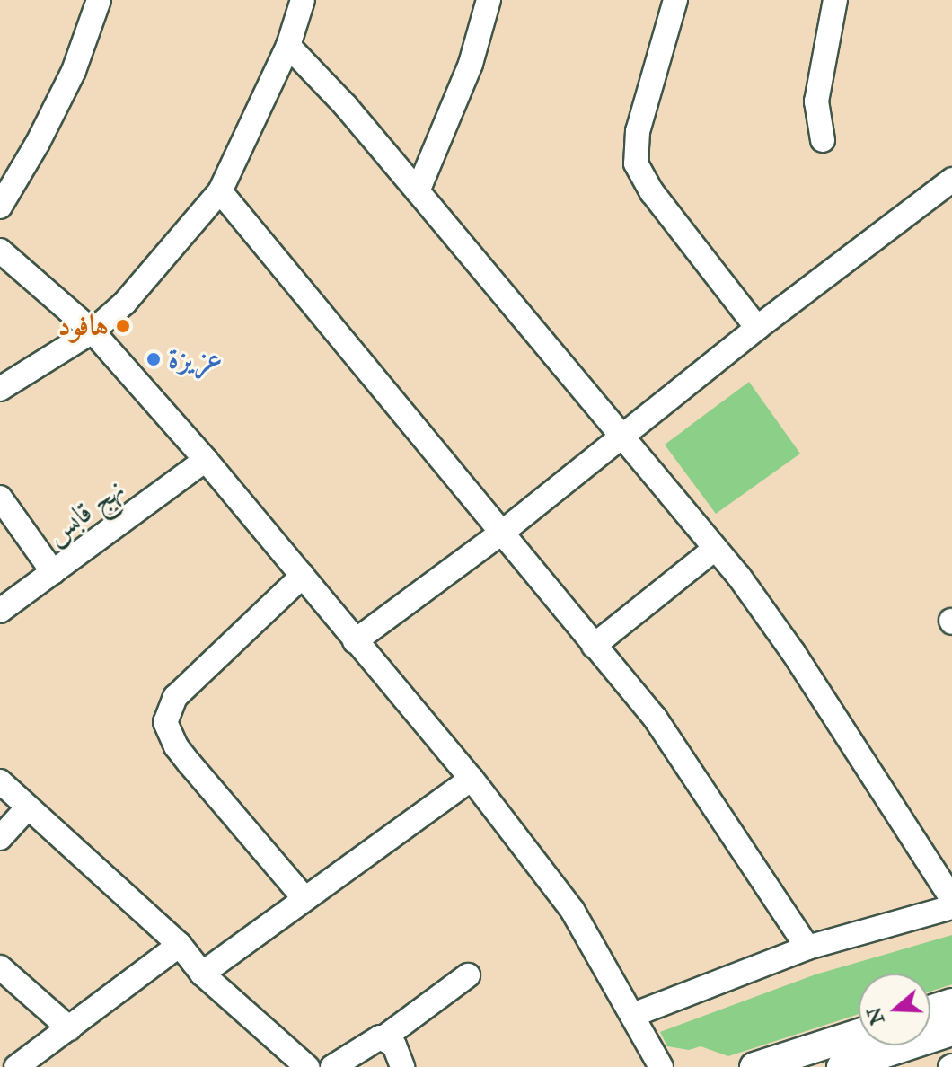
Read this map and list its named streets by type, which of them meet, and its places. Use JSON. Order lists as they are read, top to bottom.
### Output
{
  "streets": {
    "street": ["نهج قابس"]
  },
  "places": ["هافود", "عزيزة"],
  "north": "left"
}
